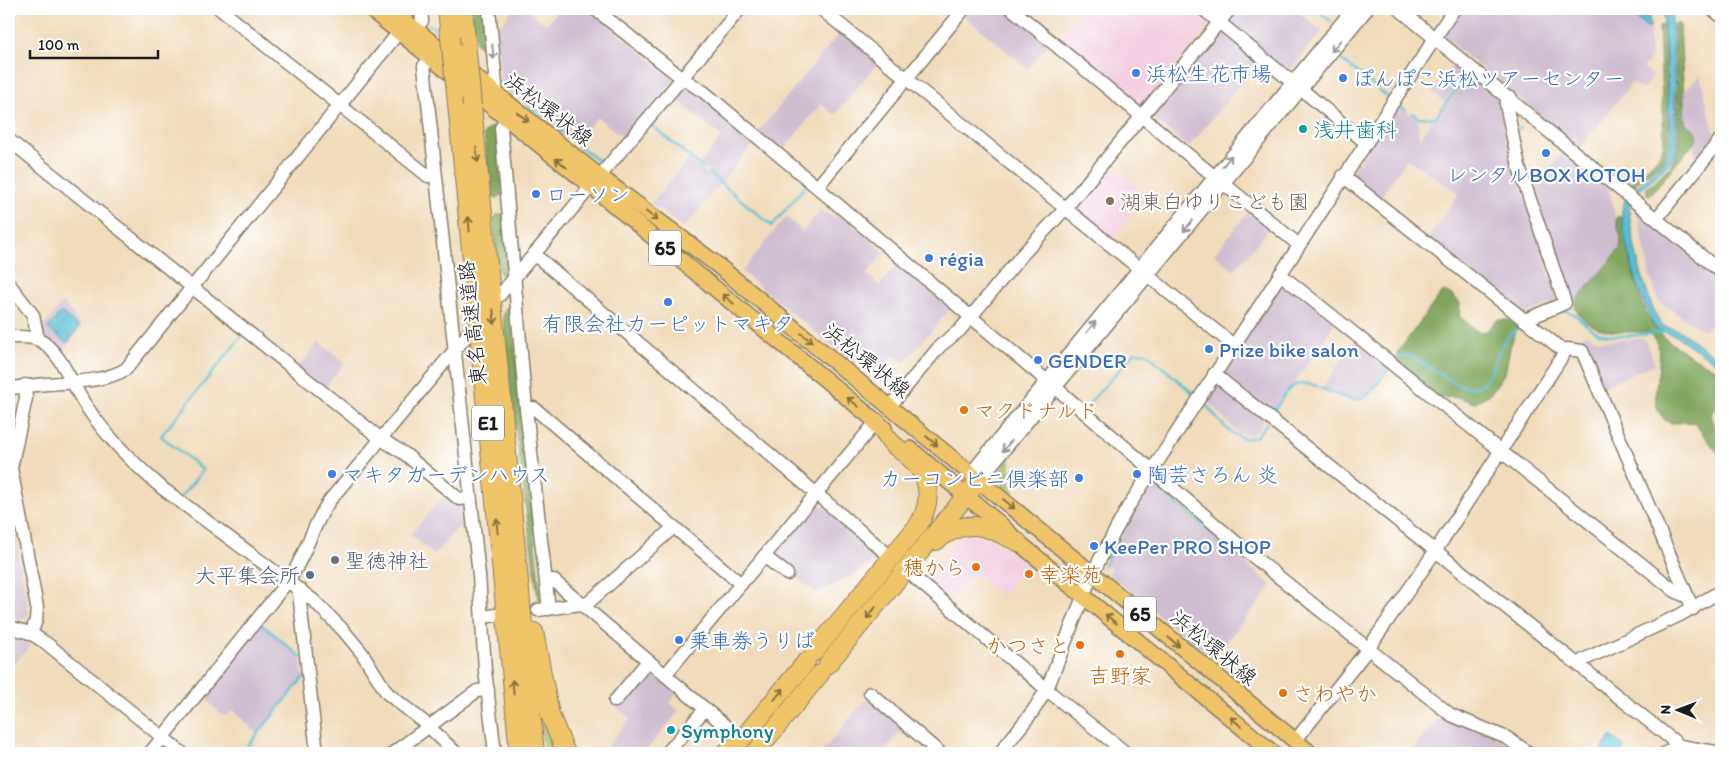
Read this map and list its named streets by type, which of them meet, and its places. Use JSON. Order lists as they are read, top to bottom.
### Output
{
  "streets": {
    "highway": ["東名高速道路", "E1"],
    "main road": ["浜松環状線", "65"]
  },
  "places": [
    "浜松生花市場",
    "ぽんぽこ浜松ツアーセンター",
    "浅井歯科",
    "レンタルBOX KOTOH",
    "ローソン",
    "湖東白ゆりこども園",
    "régia",
    "有限会社カーピットマキタ",
    "Prize bike salon",
    "GENDER",
    "マクドナルド",
    "マキタガーデンハウス",
    "陶芸さろん 炎",
    "カーコンビニ倶楽部",
    "KeePer PRO SHOP",
    "聖徳神社",
    "穂から",
    "幸楽苑",
    "大平集会所",
    "乗車券うりば",
    "かつさと",
    "吉野家",
    "さわやか",
    "Symphony"
  ],
  "scale_bar": "100 m",
  "north": "left"
}
